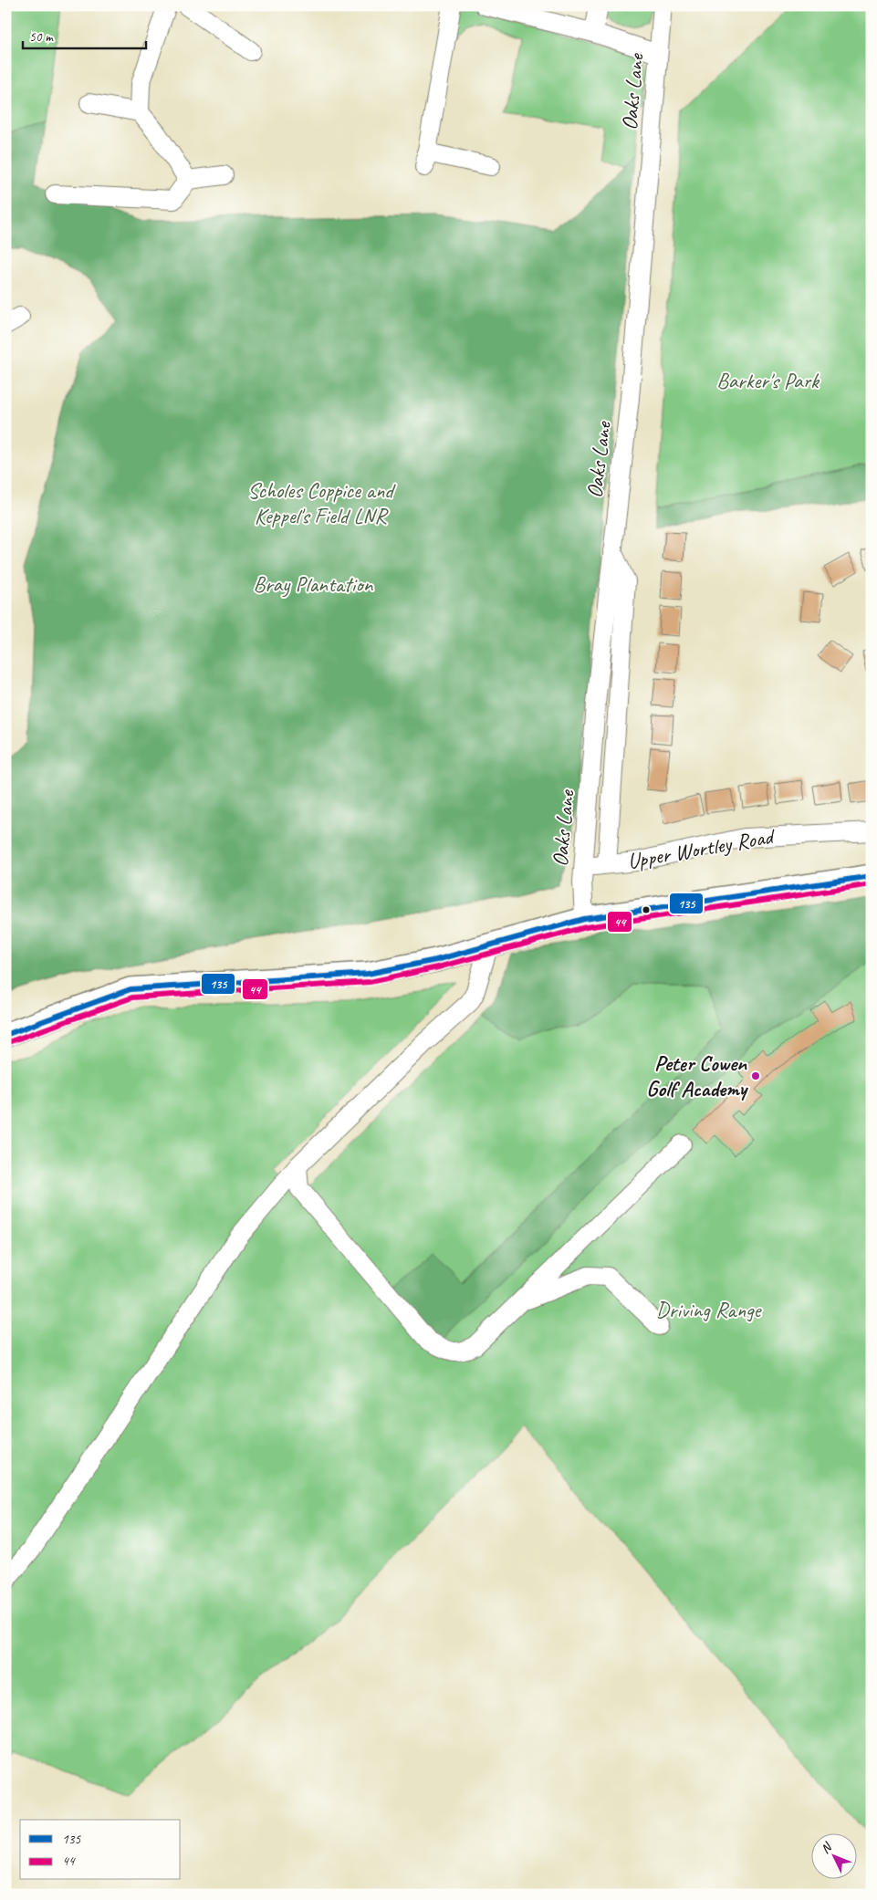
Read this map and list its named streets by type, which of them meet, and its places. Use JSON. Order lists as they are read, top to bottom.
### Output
{
  "streets": {
    "street": ["Oaks Lane", "Upper Wortley Road"]
  },
  "crossings": [
    ["Oaks Lane", "Upper Wortley Road"]
  ],
  "parks": [
    "Barker's Park",
    "Scholes Coppice and Keppel's Field LNR",
    "Bray Plantation",
    "Driving Range"
  ],
  "places": ["Peter Cowen Golf Academy"],
  "lines": ["transit line 135", "transit line 44"],
  "legend": ["135", "44"],
  "scale_bar": "50 m",
  "north": "top left"
}
